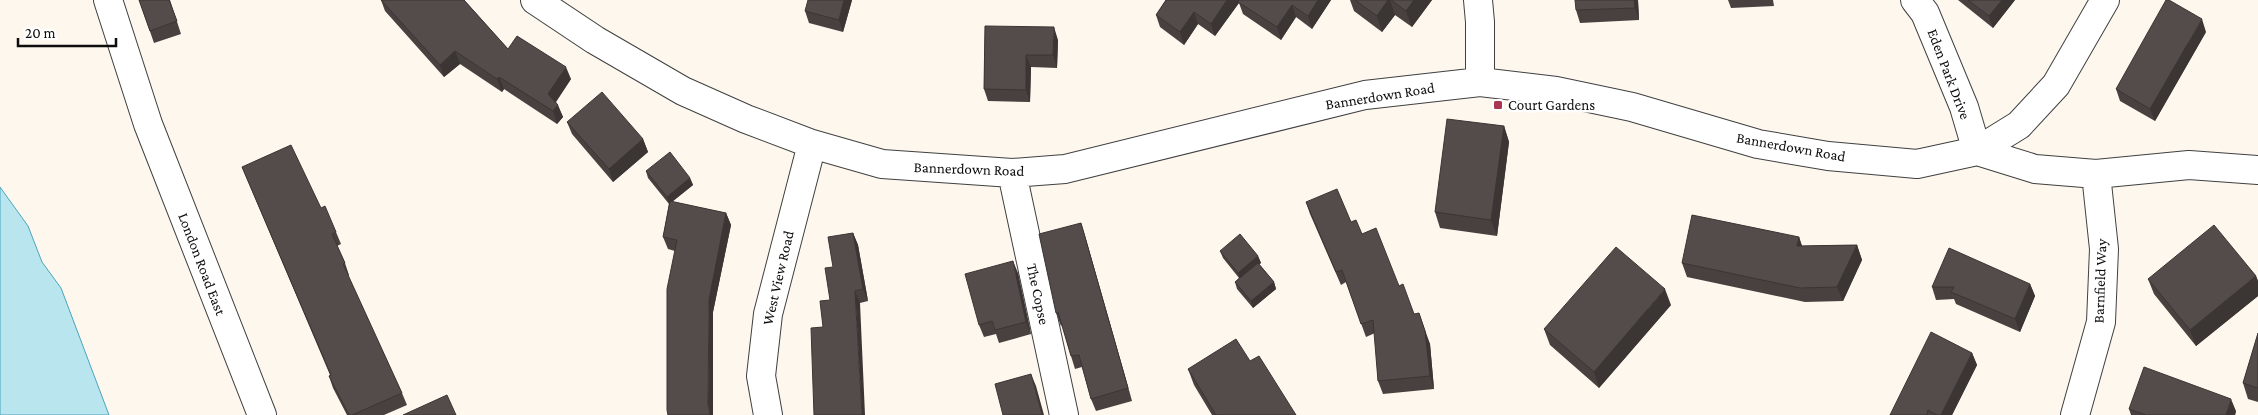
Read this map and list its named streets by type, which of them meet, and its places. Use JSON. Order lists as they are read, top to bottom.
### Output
{
  "streets": {
    "street": [
      "Eden Park Drive",
      "Bannerdown Road",
      "London Road East",
      "West View Road",
      "Barnfield Way",
      "The Copse"
    ]
  },
  "crossings": [
    ["Eden Park Drive", "Bannerdown Road"],
    ["Bannerdown Road", "West View Road"],
    ["Bannerdown Road", "Barnfield Way"],
    ["Bannerdown Road", "The Copse"]
  ],
  "places": {
    "transit": ["Court Gardens"]
  },
  "scale_bar": "20 m"
}
